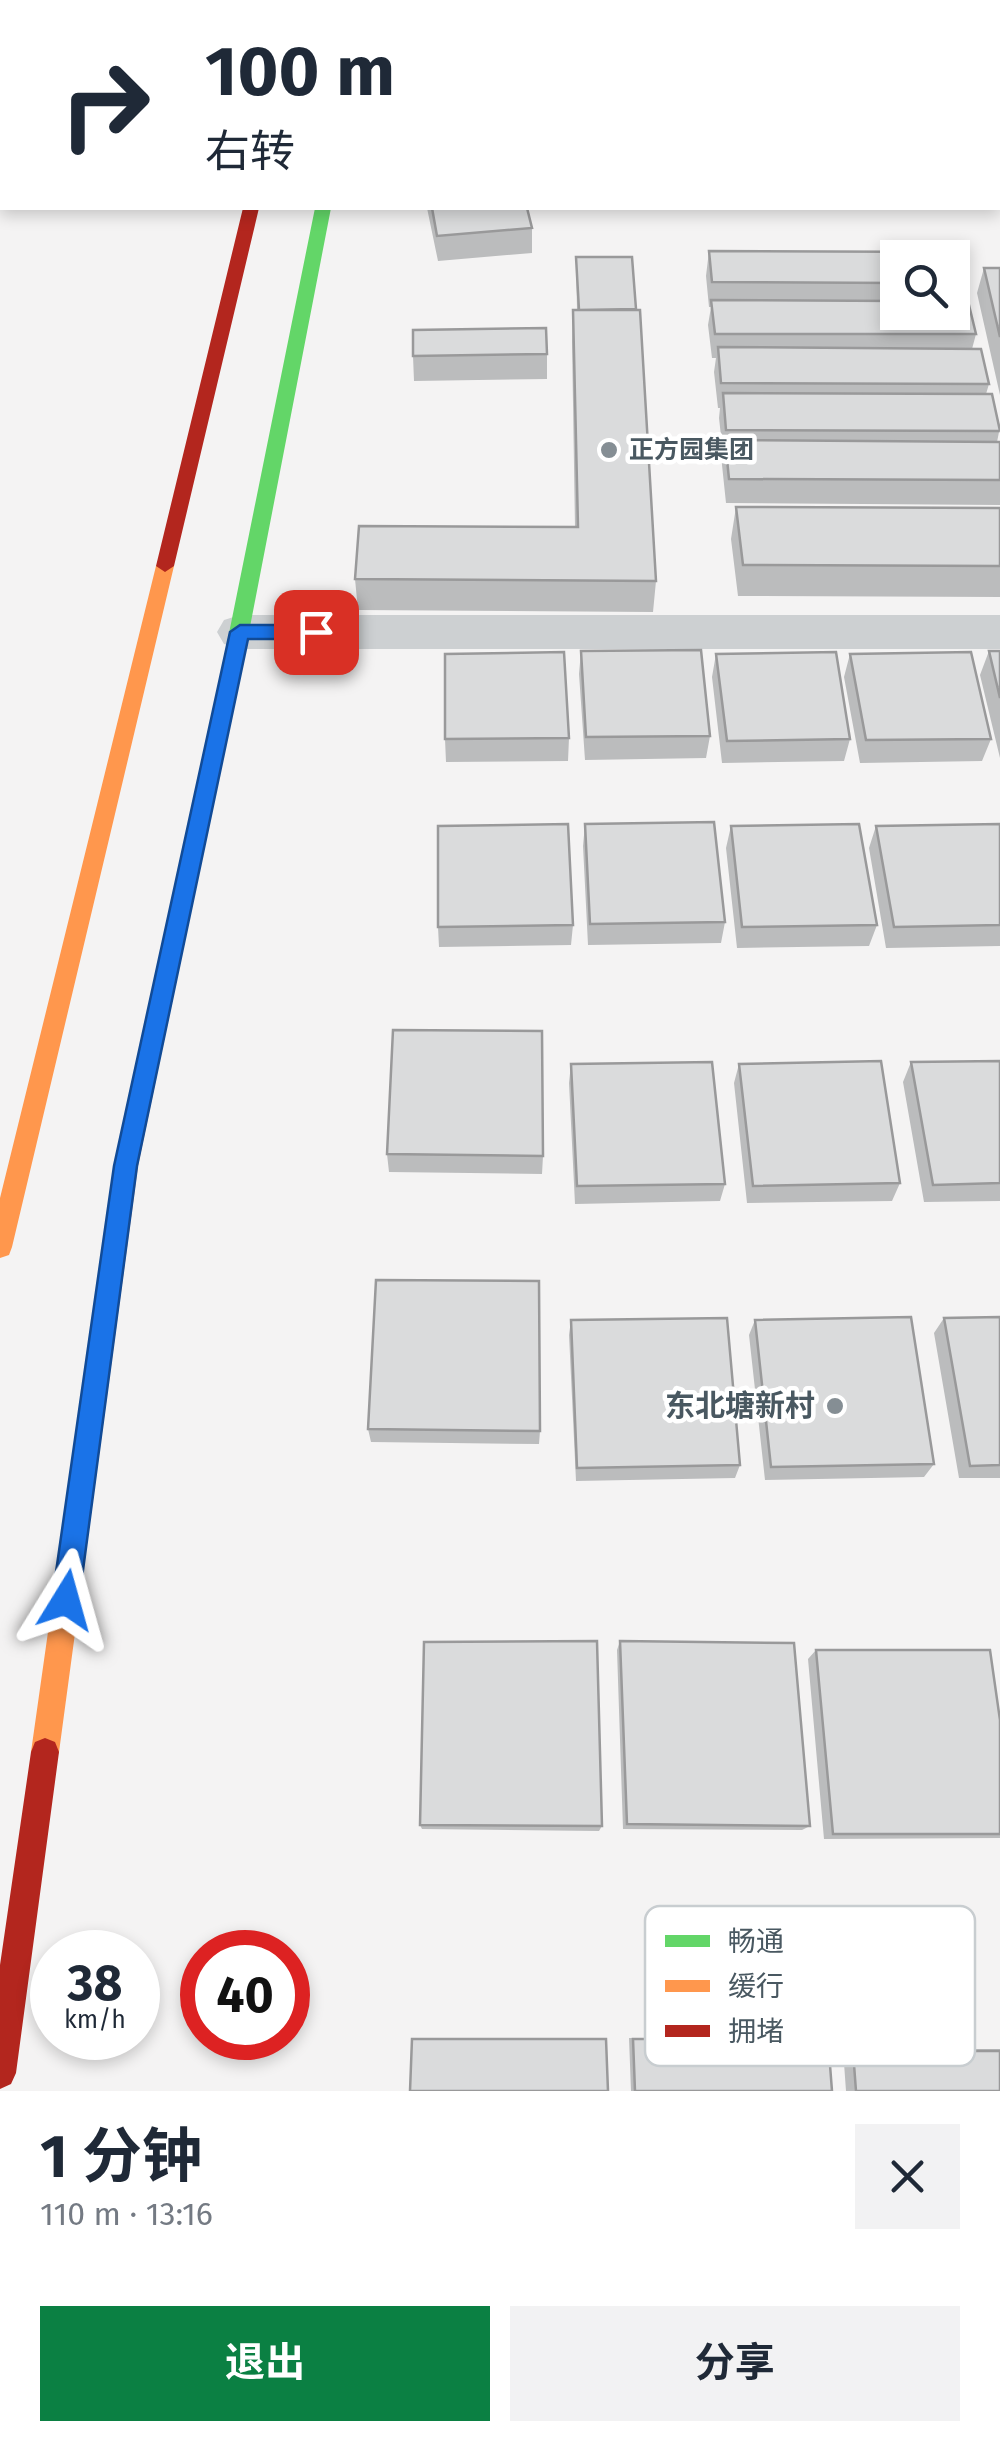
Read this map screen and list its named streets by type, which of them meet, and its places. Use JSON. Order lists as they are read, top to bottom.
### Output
{
  "places": ["正方园集团", "东北塘新村"],
  "legend": ["畅通", "缓行", "拥堵"],
  "page": {
    "turn": ["100 m", "右转"],
    "speed": "38 km/h",
    "limit": "40",
    "heading": ["1 分钟", "110 m · 13:16"],
    "buttons": ["退出", "分享"]
  }
}
